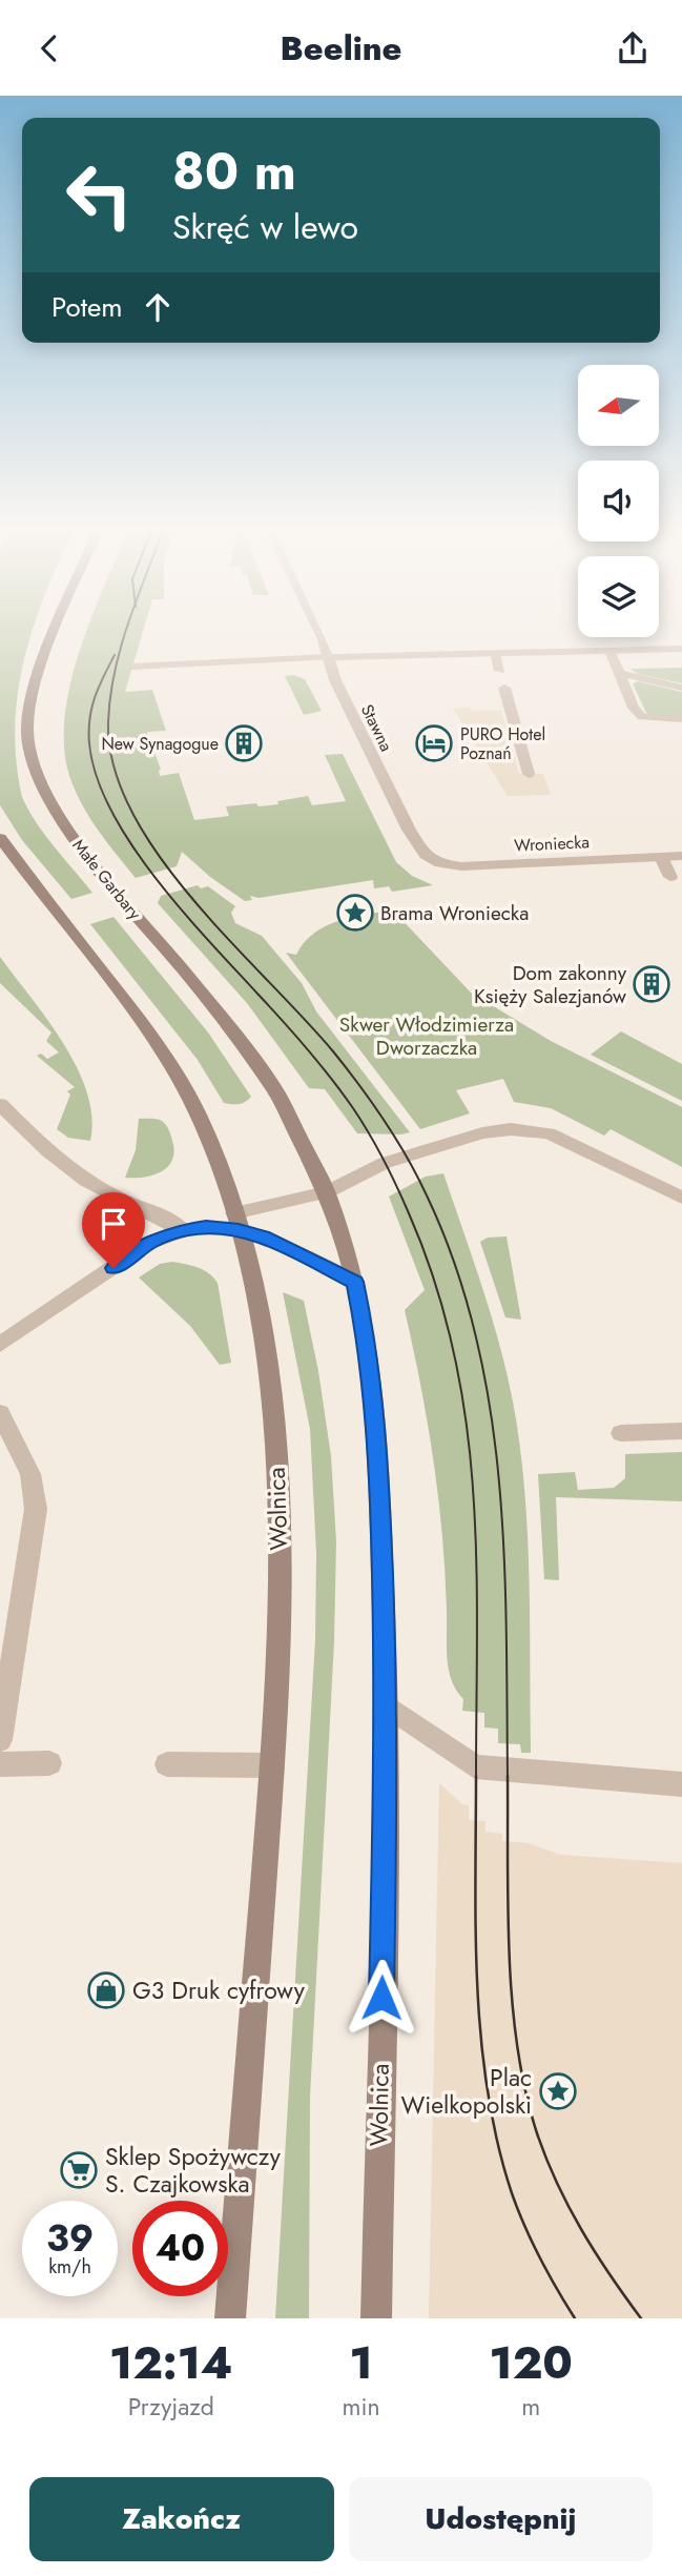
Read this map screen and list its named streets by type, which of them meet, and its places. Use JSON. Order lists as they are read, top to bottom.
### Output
{
  "streets": {
    "street": [
      "Stawna",
      "Wroniecka",
      "Małe Garbary",
      "Wolnica"
    ]
  },
  "crossings": [
    ["Stawna", "Wroniecka"],
    ["Małe Garbary", "Wolnica"]
  ],
  "parks": ["Skwer Włodzimierza Dworzaczka"],
  "places": {
    "building": ["New Synagogue", "Dom zakonny Księży Salezjanów"],
    "hotel": ["PURO Hotel Poznań"],
    "place": ["Brama Wroniecka", "Plac Wielkopolski"],
    "shop": ["G3 Druk cyfrowy"],
    "supermarket": ["Sklep Spożywczy S. Czajkowska"]
  },
  "north": "left",
  "page": {
    "header": "Beeline",
    "turn": ["80 m", "Skręć w lewo"],
    "then": "Potem",
    "speed": "39 km/h",
    "limit": "40",
    "eta": [
      "12:14",
      "Przyjazd",
      "1",
      "min",
      "120",
      "m"
    ],
    "buttons": ["Zakończ", "Udostępnij"]
  }
}
